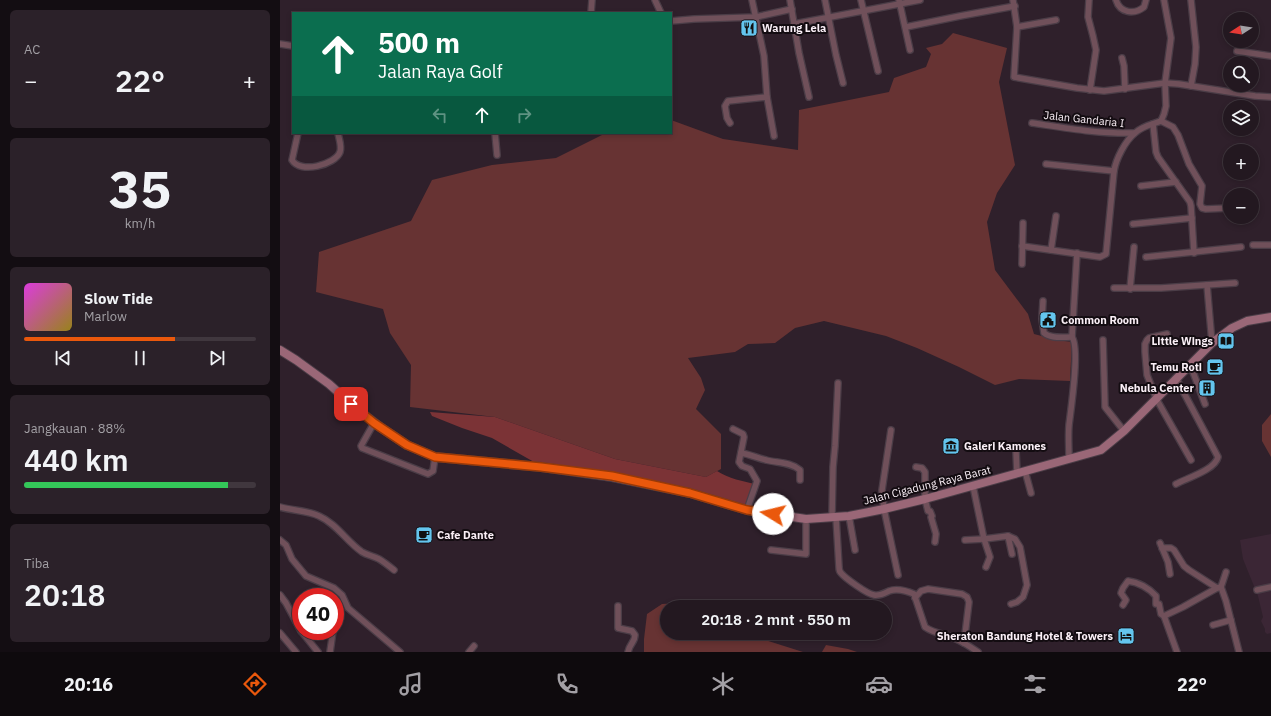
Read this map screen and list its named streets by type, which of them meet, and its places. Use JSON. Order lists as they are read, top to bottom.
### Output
{
  "streets": {
    "street": ["Jalan Gandaria I", "Jalan Cigadung Raya Barat"]
  },
  "places": {
    "restaurant": ["Warung Lela"],
    "public building": ["Common Room"],
    "library": ["Little Wings"],
    "cafe": ["Temu Roti", "Cafe Dante"],
    "building": ["Nebula Center"],
    "museum": ["Galeri Kamones"],
    "hotel": ["Sheraton Bandung Hotel & Towers"]
  },
  "north": "left",
  "page": {
    "tile": [
      "AC",
      ["35", "km/h"],
      ["Jangkauan · 88%", "440 km"],
      ["Tiba", "20:18"]
    ],
    "map_buttons": ["+", "−"],
    "turn": ["500 m", "Jalan Raya Golf"],
    "heat": ["−", "22°", "+"],
    "song": ["Slow Tide", "Marlow"],
    "limit": "40",
    "trip": "20:18 · 2 mnt · 550 m",
    "tabs": ["20:16", "22°"]
  }
}
